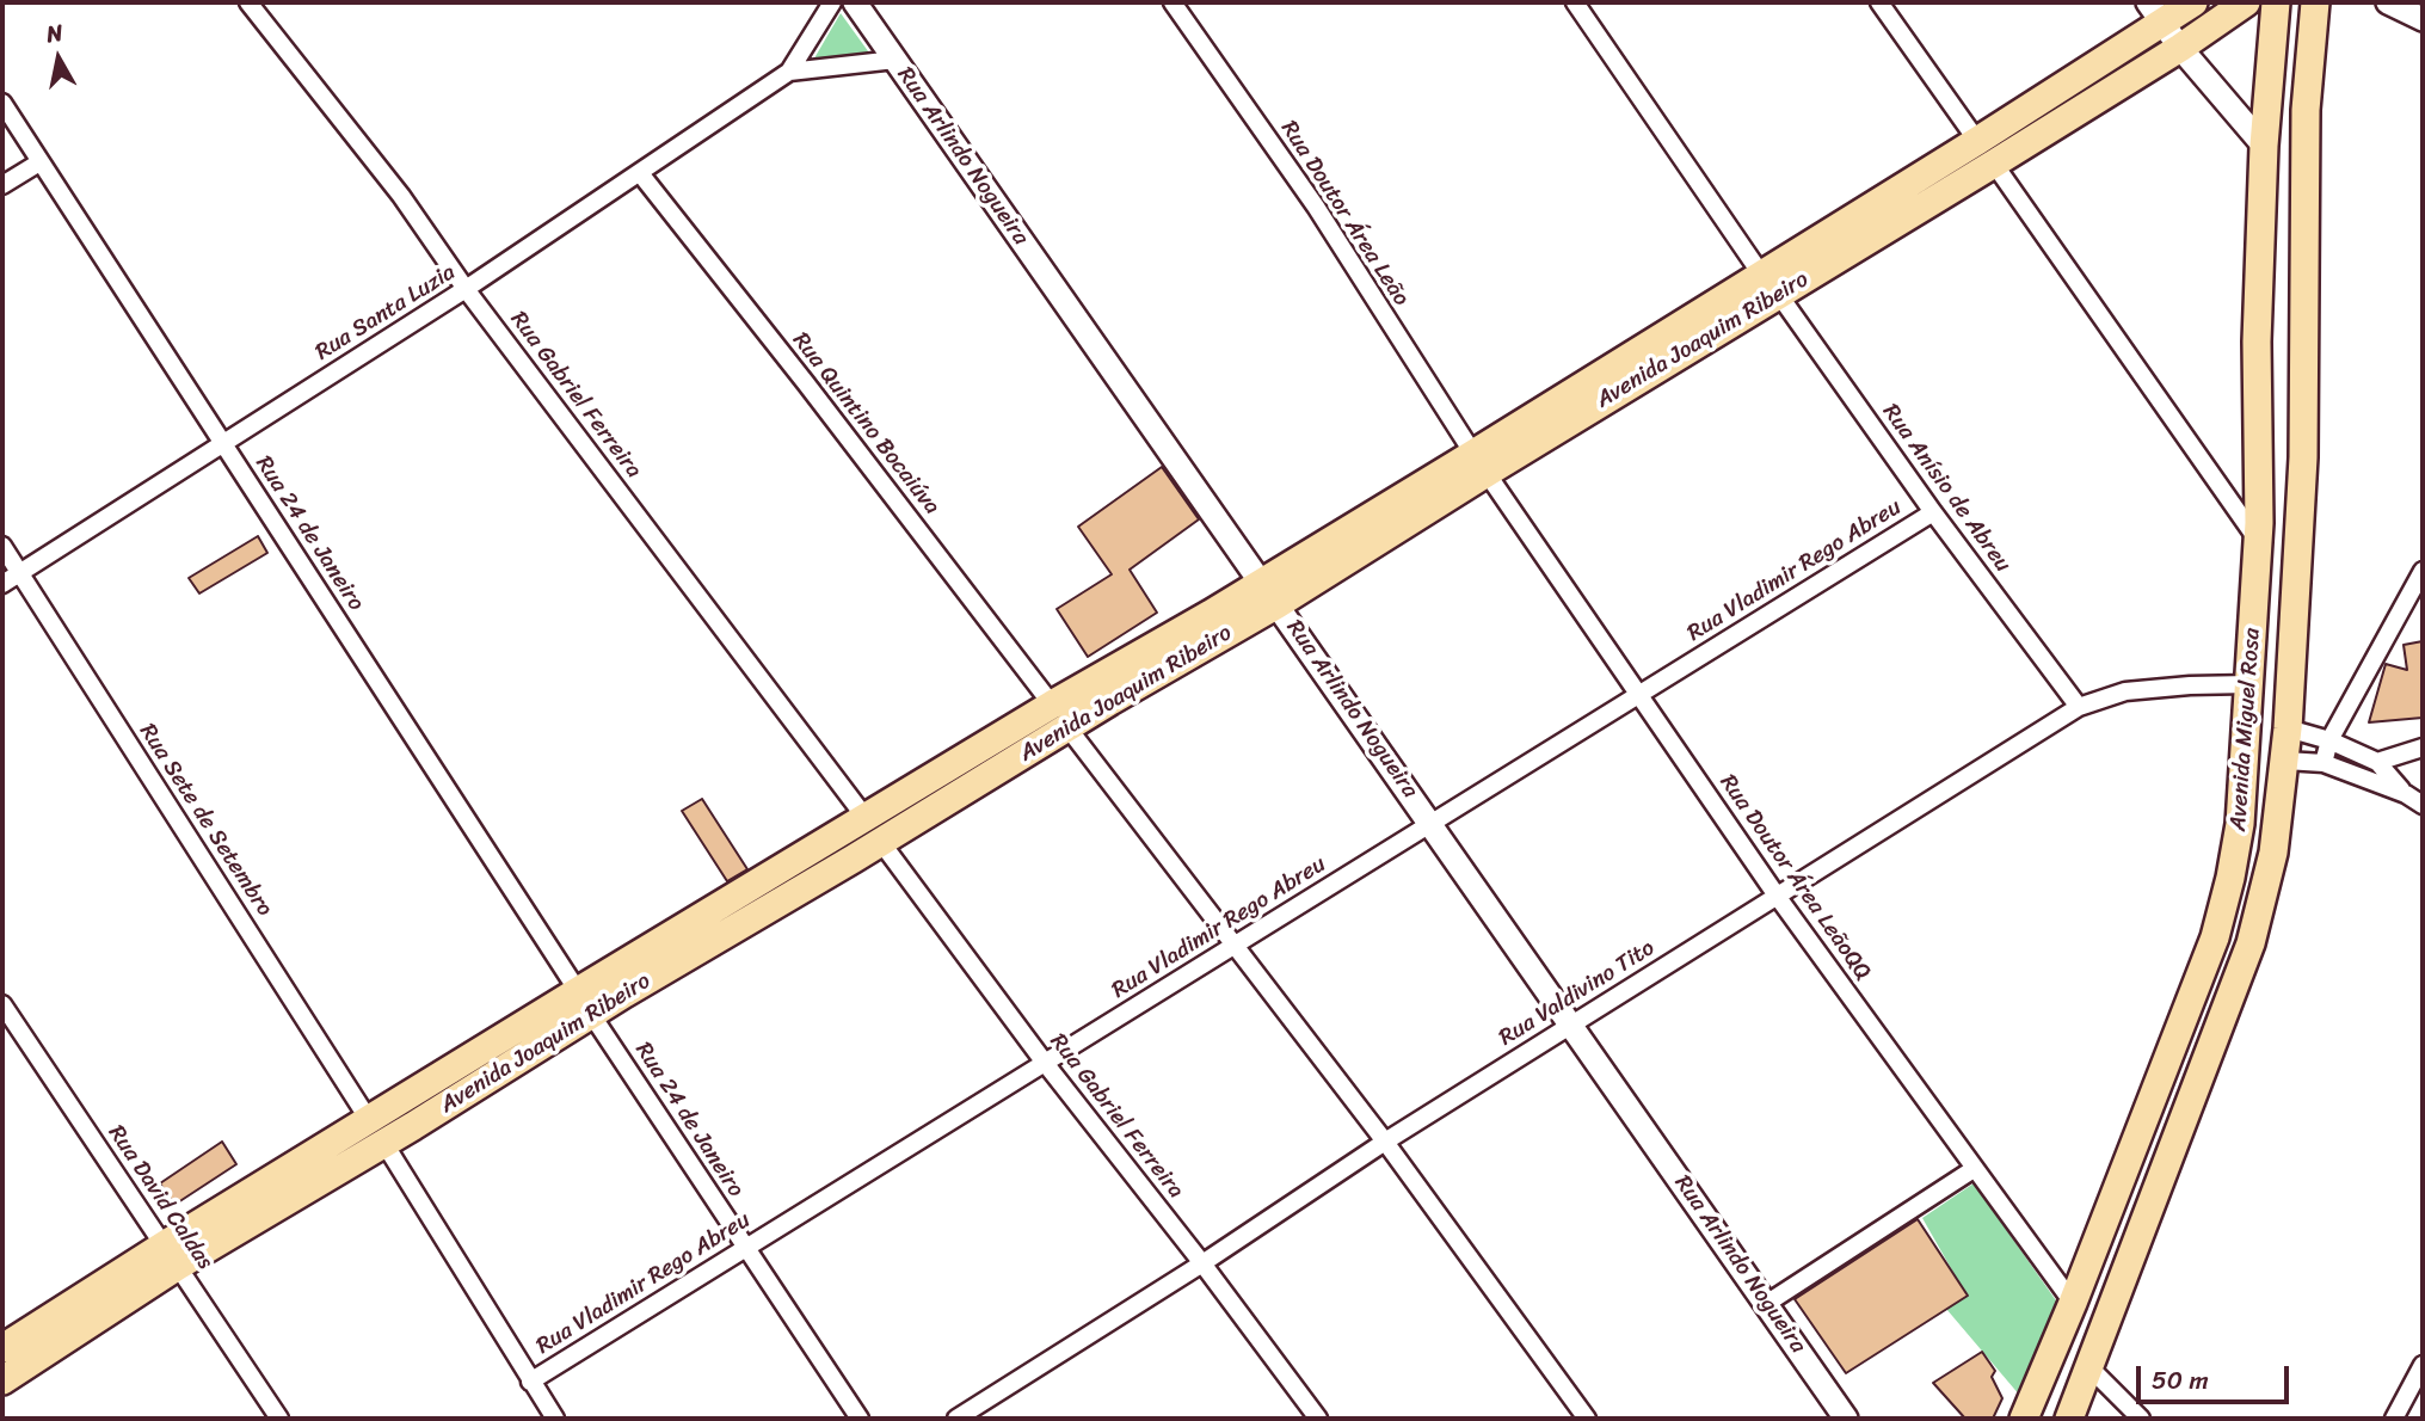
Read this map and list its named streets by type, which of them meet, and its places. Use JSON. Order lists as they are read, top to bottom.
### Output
{
  "streets": {
    "main road": ["Avenida Joaquim Ribeiro", "Avenida Miguel Rosa"],
    "street": [
      "Rua Arlindo Nogueira",
      "Rua Doutor Área Leão",
      "Rua Santa Luzia",
      "Rua Gabriel Ferreira",
      "Rua Quintino Bocaiúva",
      "Rua Anísio de Abreu",
      "Rua 24 de Janeiro",
      "Rua Vladimir Rego Abreu",
      "Rua Sete de Setembro",
      "Rua Doutor Área LeãoQQ",
      "Rua Valdivino Tito",
      "Rua David Caldas"
    ]
  },
  "crossings": [
    ["Rua Arlindo Nogueira", "Rua Santa Luzia"],
    ["Rua Arlindo Nogueira", "Avenida Joaquim Ribeiro"],
    ["Rua Arlindo Nogueira", "Rua Vladimir Rego Abreu"],
    ["Rua Arlindo Nogueira", "Rua Valdivino Tito"],
    ["Rua Doutor Área Leão", "Avenida Joaquim Ribeiro"],
    ["Rua Doutor Área Leão", "Rua Doutor Área LeãoQQ"],
    ["Rua Santa Luzia", "Rua Gabriel Ferreira"],
    ["Rua Santa Luzia", "Rua Quintino Bocaiúva"],
    ["Rua Santa Luzia", "Rua 24 de Janeiro"],
    ["Rua Santa Luzia", "Rua Sete de Setembro"],
    ["Avenida Joaquim Ribeiro", "Rua Gabriel Ferreira"],
    ["Avenida Joaquim Ribeiro", "Rua Quintino Bocaiúva"],
    ["Avenida Joaquim Ribeiro", "Rua Anísio de Abreu"],
    ["Avenida Joaquim Ribeiro", "Rua 24 de Janeiro"],
    ["Avenida Joaquim Ribeiro", "Rua Sete de Setembro"],
    ["Avenida Joaquim Ribeiro", "Rua Doutor Área LeãoQQ"],
    ["Avenida Joaquim Ribeiro", "Rua David Caldas"],
    ["Rua Gabriel Ferreira", "Rua Vladimir Rego Abreu"],
    ["Rua Gabriel Ferreira", "Rua Valdivino Tito"],
    ["Rua Quintino Bocaiúva", "Rua Vladimir Rego Abreu"],
    ["Rua Quintino Bocaiúva", "Rua Valdivino Tito"],
    ["Rua Anísio de Abreu", "Rua Vladimir Rego Abreu"],
    ["Rua Anísio de Abreu", "Rua Valdivino Tito"],
    ["Rua 24 de Janeiro", "Rua Vladimir Rego Abreu"],
    ["Rua Vladimir Rego Abreu", "Rua Sete de Setembro"],
    ["Rua Vladimir Rego Abreu", "Rua Doutor Área LeãoQQ"],
    ["Avenida Miguel Rosa", "Rua Doutor Área LeãoQQ"],
    ["Avenida Miguel Rosa", "Rua Valdivino Tito"],
    ["Rua Doutor Área LeãoQQ", "Rua Valdivino Tito"]
  ],
  "scale_bar": "50 m",
  "north": "top"
}
